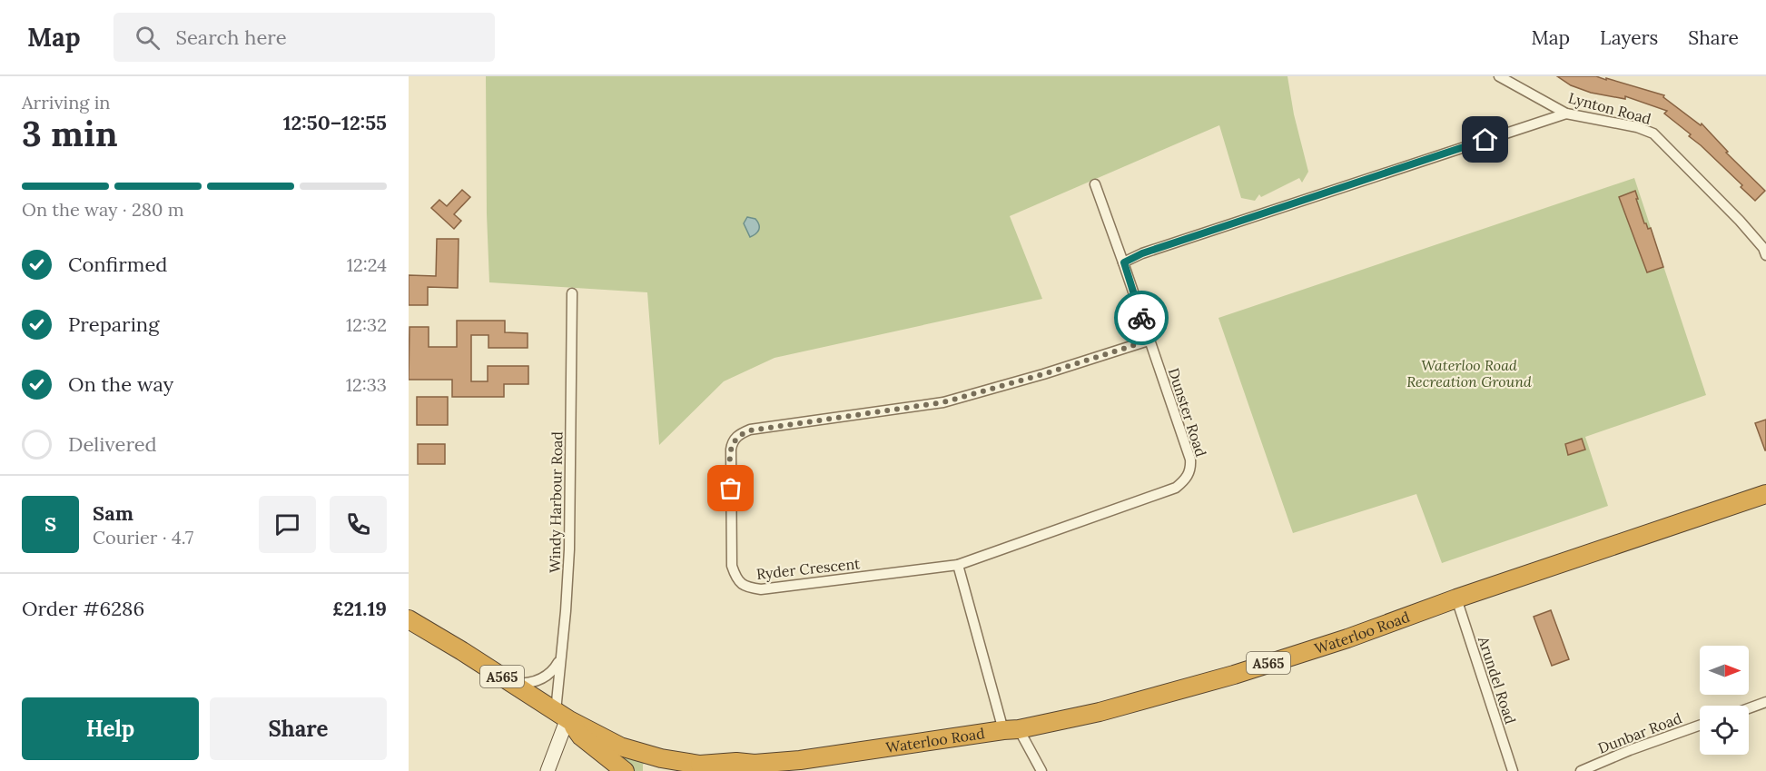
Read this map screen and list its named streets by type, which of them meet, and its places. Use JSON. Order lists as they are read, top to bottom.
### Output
{
  "streets": {
    "highway": ["Waterloo Road", "A565"],
    "street": [
      "Lynton Road",
      "Dunster Road",
      "Windy Harbour Road",
      "Ryder Crescent",
      "Arundel Road",
      "Dunbar Road"
    ]
  },
  "crossings": [
    ["Dunster Road", "Ryder Crescent"],
    ["Windy Harbour Road", "A565"],
    ["Waterloo Road", "A565"],
    ["Waterloo Road", "Arundel Road"]
  ],
  "parks": ["Waterloo Road Recreation Ground"],
  "north": "right",
  "page": {
    "header": "Map",
    "search": "Search here",
    "nav": ["Map", "Layers", "Share"],
    "heading": ["3 min", "Arriving in", "12:50–12:55"],
    "panel": [
      "Sam",
      "Courier · 4.7",
      "Order #6286",
      "£21.19"
    ],
    "bar": "On the way · 280 m",
    "list": [
      ["Confirmed", "12:24"],
      ["Preparing", "12:32"],
      ["On the way", "12:33"],
      "Delivered"
    ],
    "round": "S",
    "buttons": ["Help", "Share"]
  }
}
